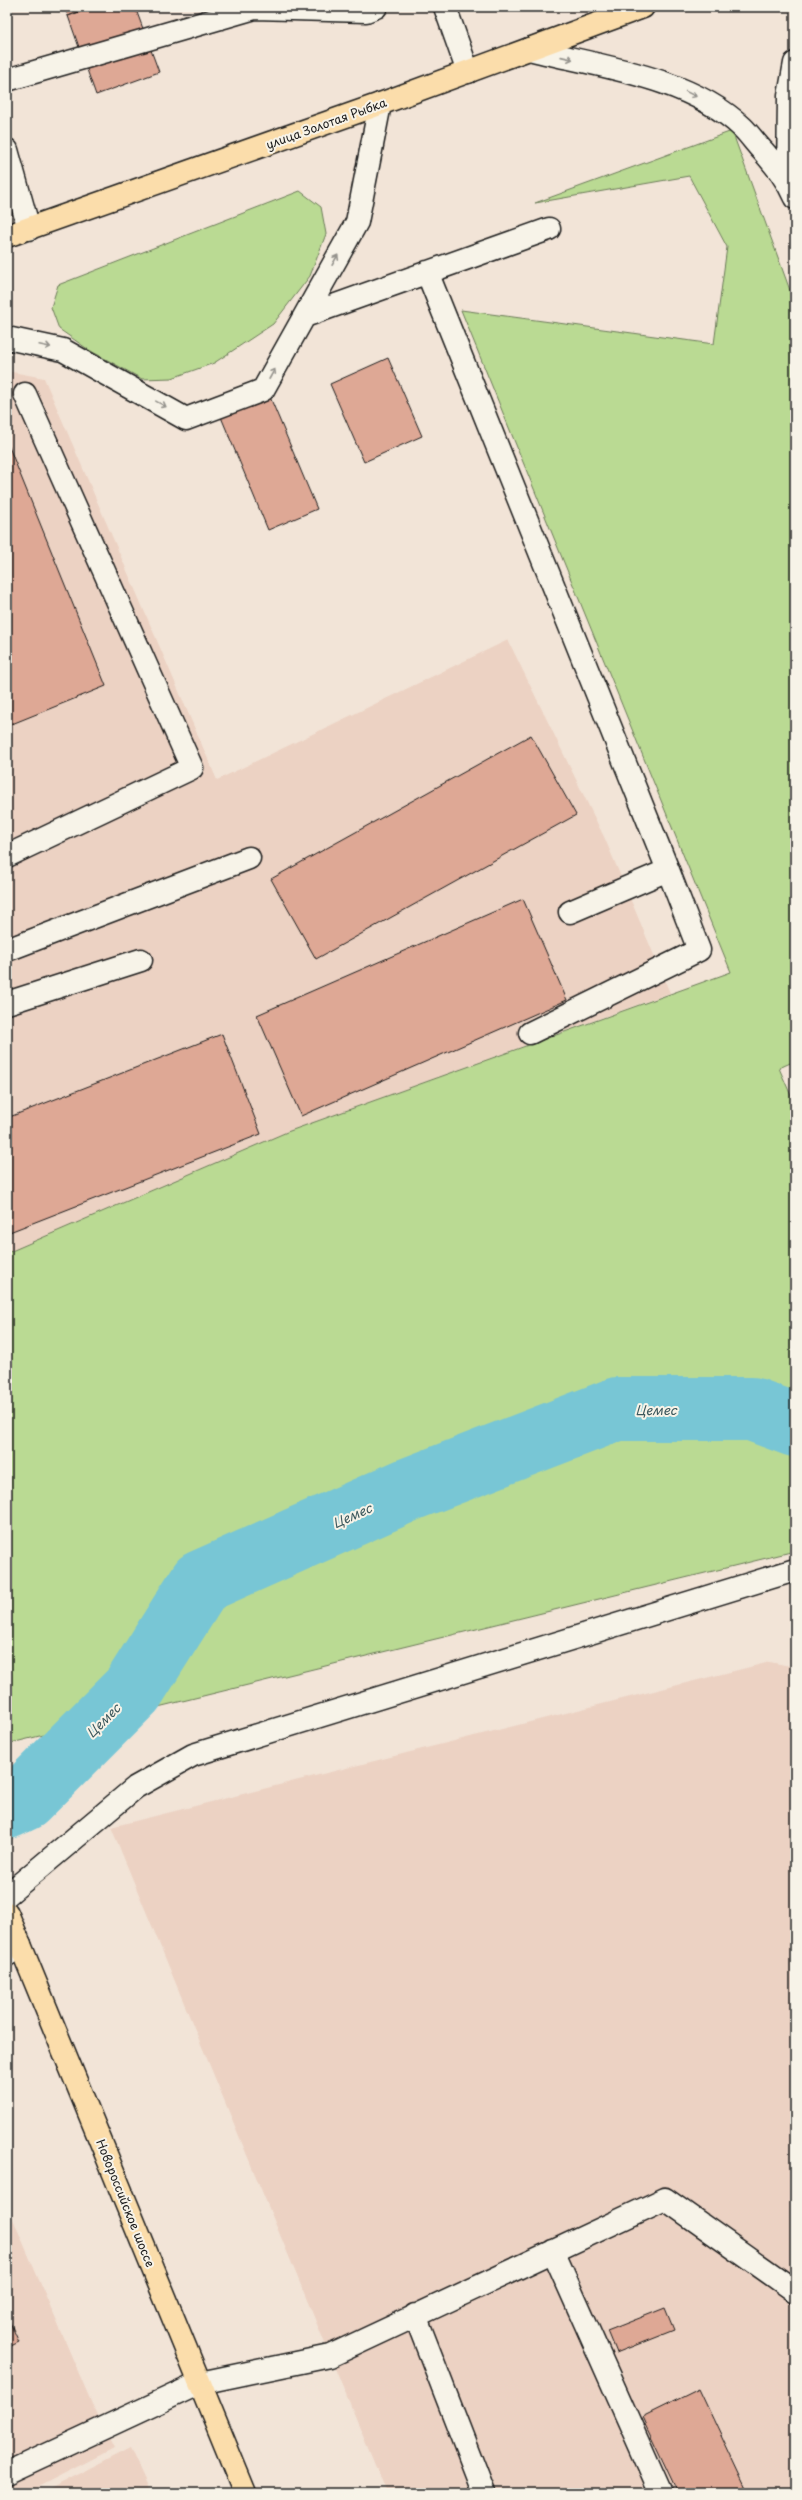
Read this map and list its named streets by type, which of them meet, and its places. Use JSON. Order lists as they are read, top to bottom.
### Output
{
  "streets": {
    "main road": ["улица Золотая Рыбка", "Новороссийское шоссе"]
  },
  "water": ["Цемес"]
}
